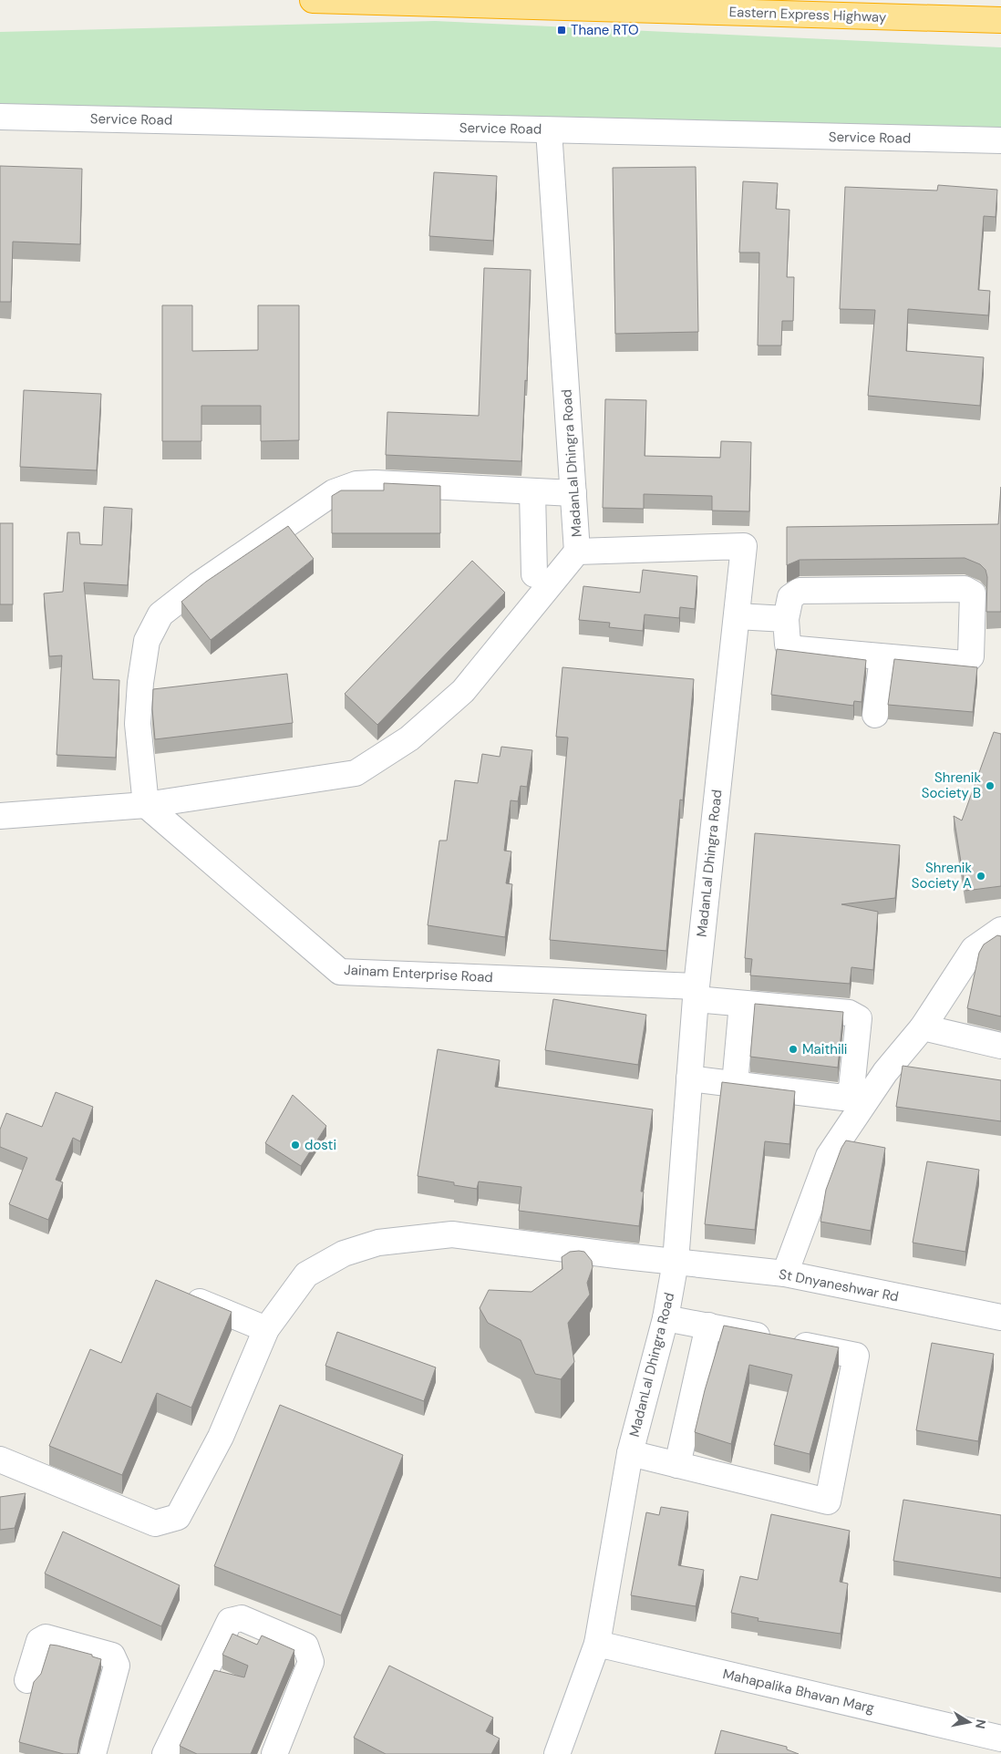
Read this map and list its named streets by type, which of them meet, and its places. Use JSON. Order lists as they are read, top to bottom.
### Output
{
  "streets": {
    "highway": ["Eastern Express Highway"],
    "street": [
      "Service Road",
      "MadanLal Dhingra Road",
      "Jainam Enterprise Road",
      "St Dnyaneshwar Rd",
      "Mahapalika Bhavan Marg"
    ]
  },
  "crossings": [
    ["Service Road", "MadanLal Dhingra Road"],
    ["MadanLal Dhingra Road", "Jainam Enterprise Road"],
    ["MadanLal Dhingra Road", "St Dnyaneshwar Rd"],
    ["MadanLal Dhingra Road", "Mahapalika Bhavan Marg"]
  ],
  "places": {
    "transit": ["Thane RTO"],
    "other": [
      "Shrenik Society B",
      "Shrenik Society A",
      "Maithili",
      "dosti"
    ]
  },
  "north": "right"
}
